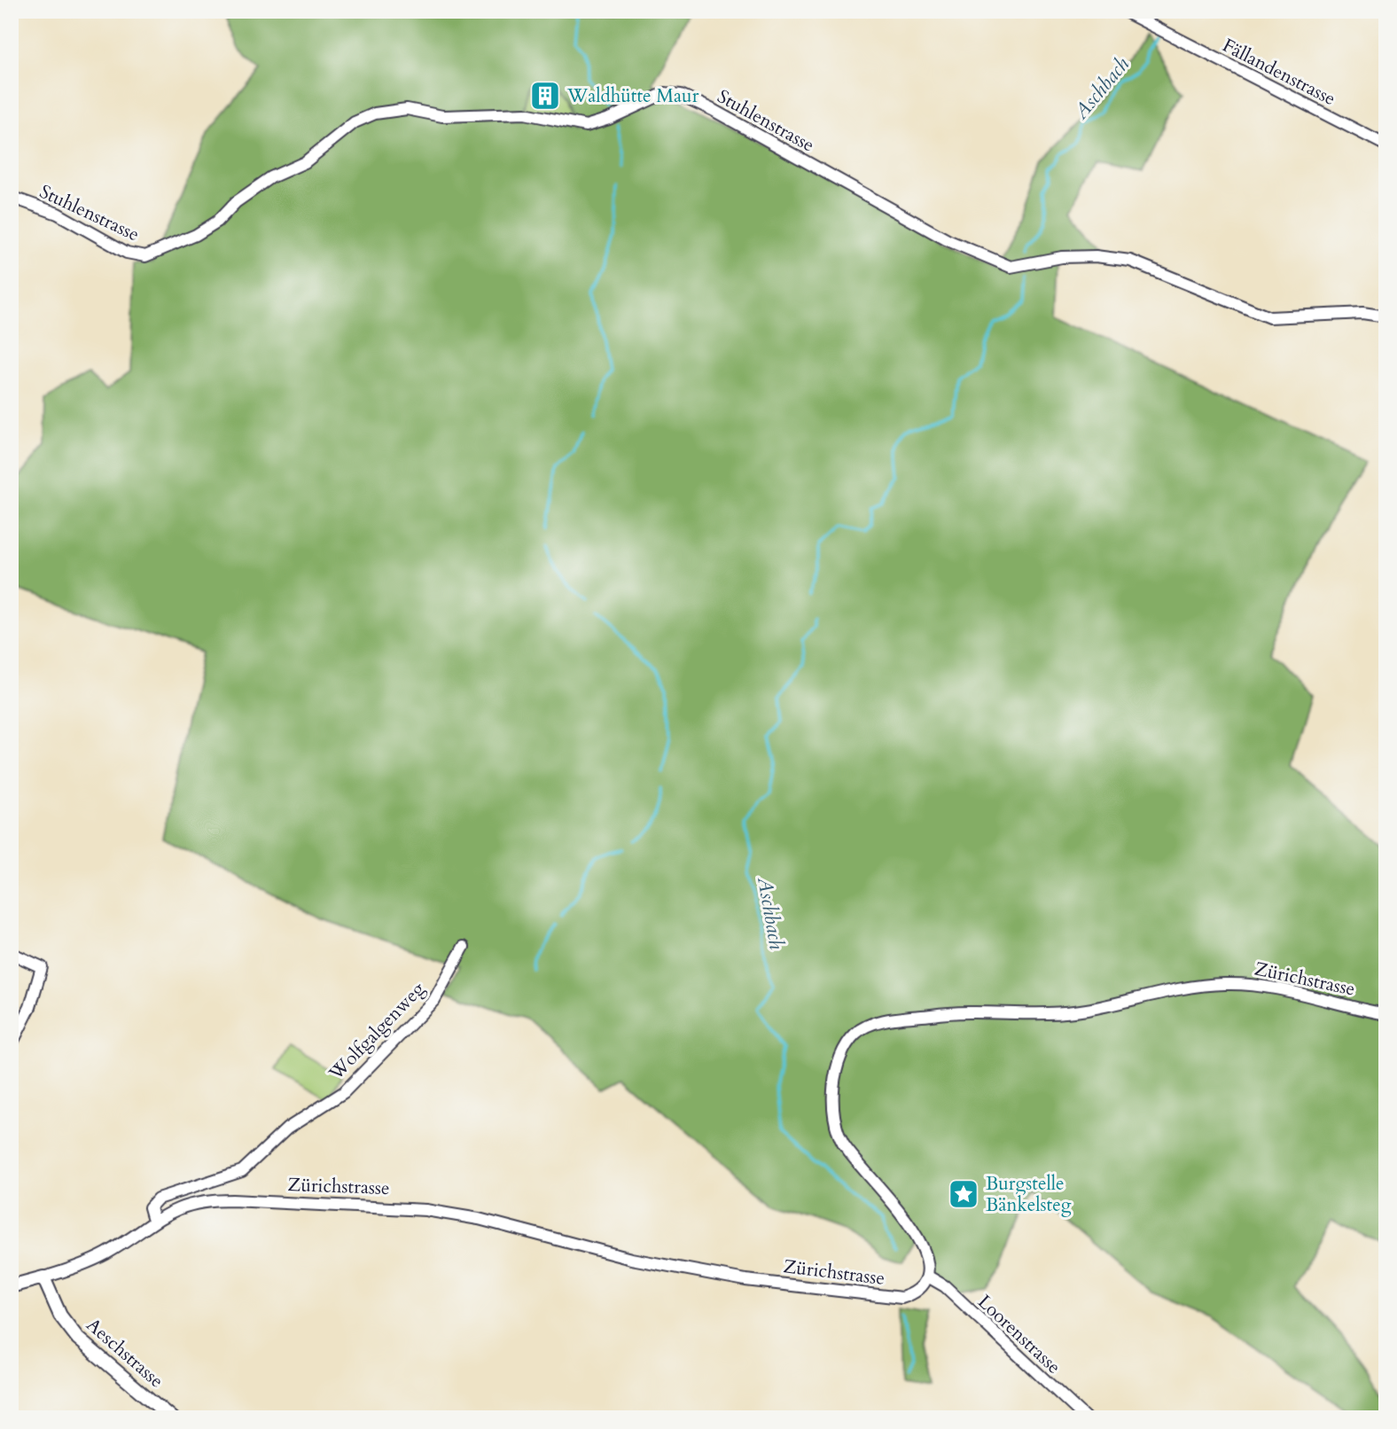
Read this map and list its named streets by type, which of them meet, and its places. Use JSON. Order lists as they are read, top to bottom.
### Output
{
  "streets": {
    "main road": ["Zürichstrasse", "Aeschstrasse"],
    "street": [
      "Fällandenstrasse",
      "Stuhlenstrasse",
      "Wolfgalgenweg",
      "Loorenstrasse"
    ]
  },
  "crossings": [
    ["Zürichstrasse", "Wolfgalgenweg"],
    ["Zürichstrasse", "Loorenstrasse"],
    ["Zürichstrasse", "Aeschstrasse"]
  ],
  "water": ["Aschbach"],
  "places": {
    "building": ["Waldhütte Maur"],
    "place": ["Burgstelle Bänkelsteg"]
  }
}
